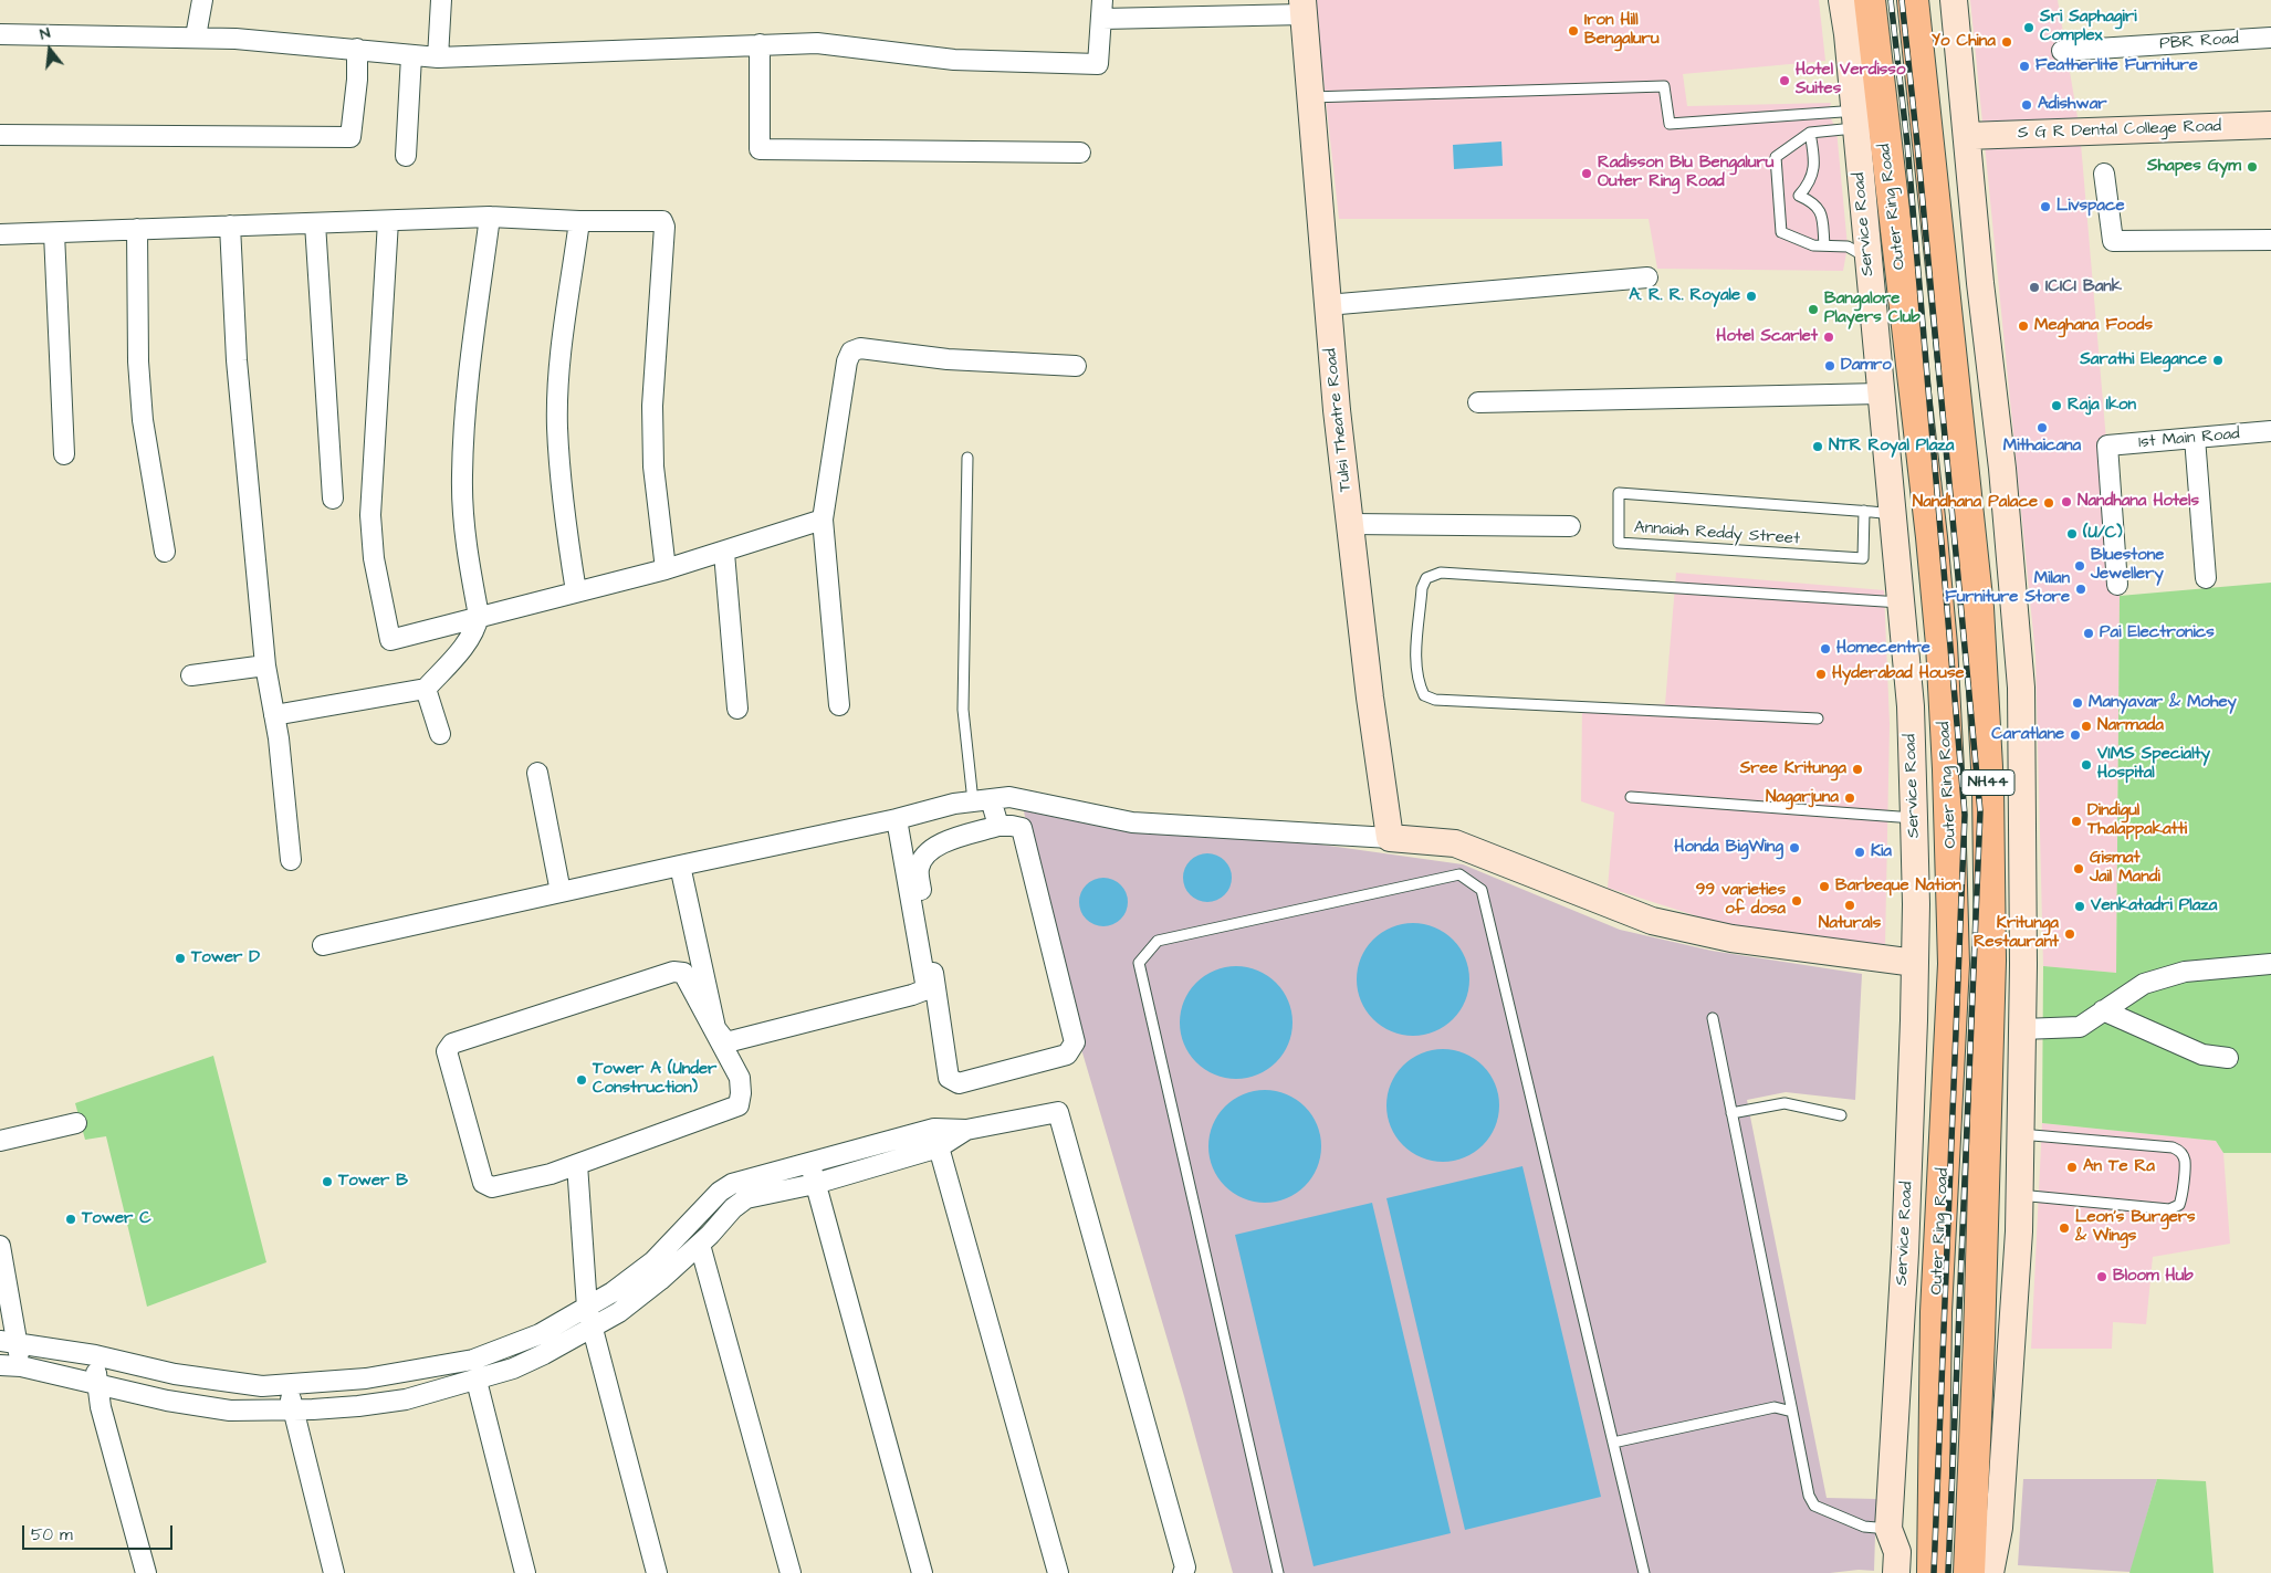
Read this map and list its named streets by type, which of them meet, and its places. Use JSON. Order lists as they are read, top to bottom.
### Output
{
  "streets": {
    "highway": ["Outer Ring Road", "NH44"],
    "street": [
      "PBR Road",
      "S G R Dental College Road",
      "Service Road",
      "Tulsi Theatre Road",
      "1st Main Road"
    ],
    "lane": ["Annaiah Reddy Street"]
  },
  "crossings": [
    ["Service Road", "Annaiah Reddy Street"]
  ],
  "places": [
    "Sri Saphagiri Complex",
    "Iron Hill Bengaluru",
    "Yo China",
    "Featherlite Furniture",
    "Hotel Verdisso Suites",
    "Adishwar",
    "Shapes Gym",
    "Radisson Blu Bengaluru Outer Ring Road",
    "Livspace",
    "ICICI Bank",
    "A. R. R. Royale",
    "Bangalore Players Club",
    "Meghana Foods",
    "Hotel Scarlet",
    "Sarathi Elegance",
    "Damro",
    "Raja Ikon",
    "Mithaicana",
    "NTR Royal Plaza",
    "Nandhana Hotels",
    "Nandhana Palace",
    "(U/C)",
    "Bluestone Jewellery",
    "Milan Furniture Store",
    "Pai Electronics",
    "Homecentre",
    "Hyderabad House",
    "Manyavar & Mohey",
    "Narmada",
    "Caratlane",
    "VIMS Specialty Hospital",
    "Sree Kritunga",
    "Nagarjuna",
    "Dindigul Thalappakatti",
    "Honda BigWing",
    "Kia",
    "Gismat Jail Mandi",
    "Barbeque Nation",
    "99 varieties of dosa",
    "Naturals",
    "Venkatadri Plaza",
    "Kritunga Restaurant",
    "Tower D",
    "Tower A (Under Construction)",
    "An Te Ra",
    "Tower B",
    "Tower C",
    "Leon's Burgers & Wings",
    "Bloom Hub"
  ],
  "scale_bar": "50 m",
  "north": "top"
}
